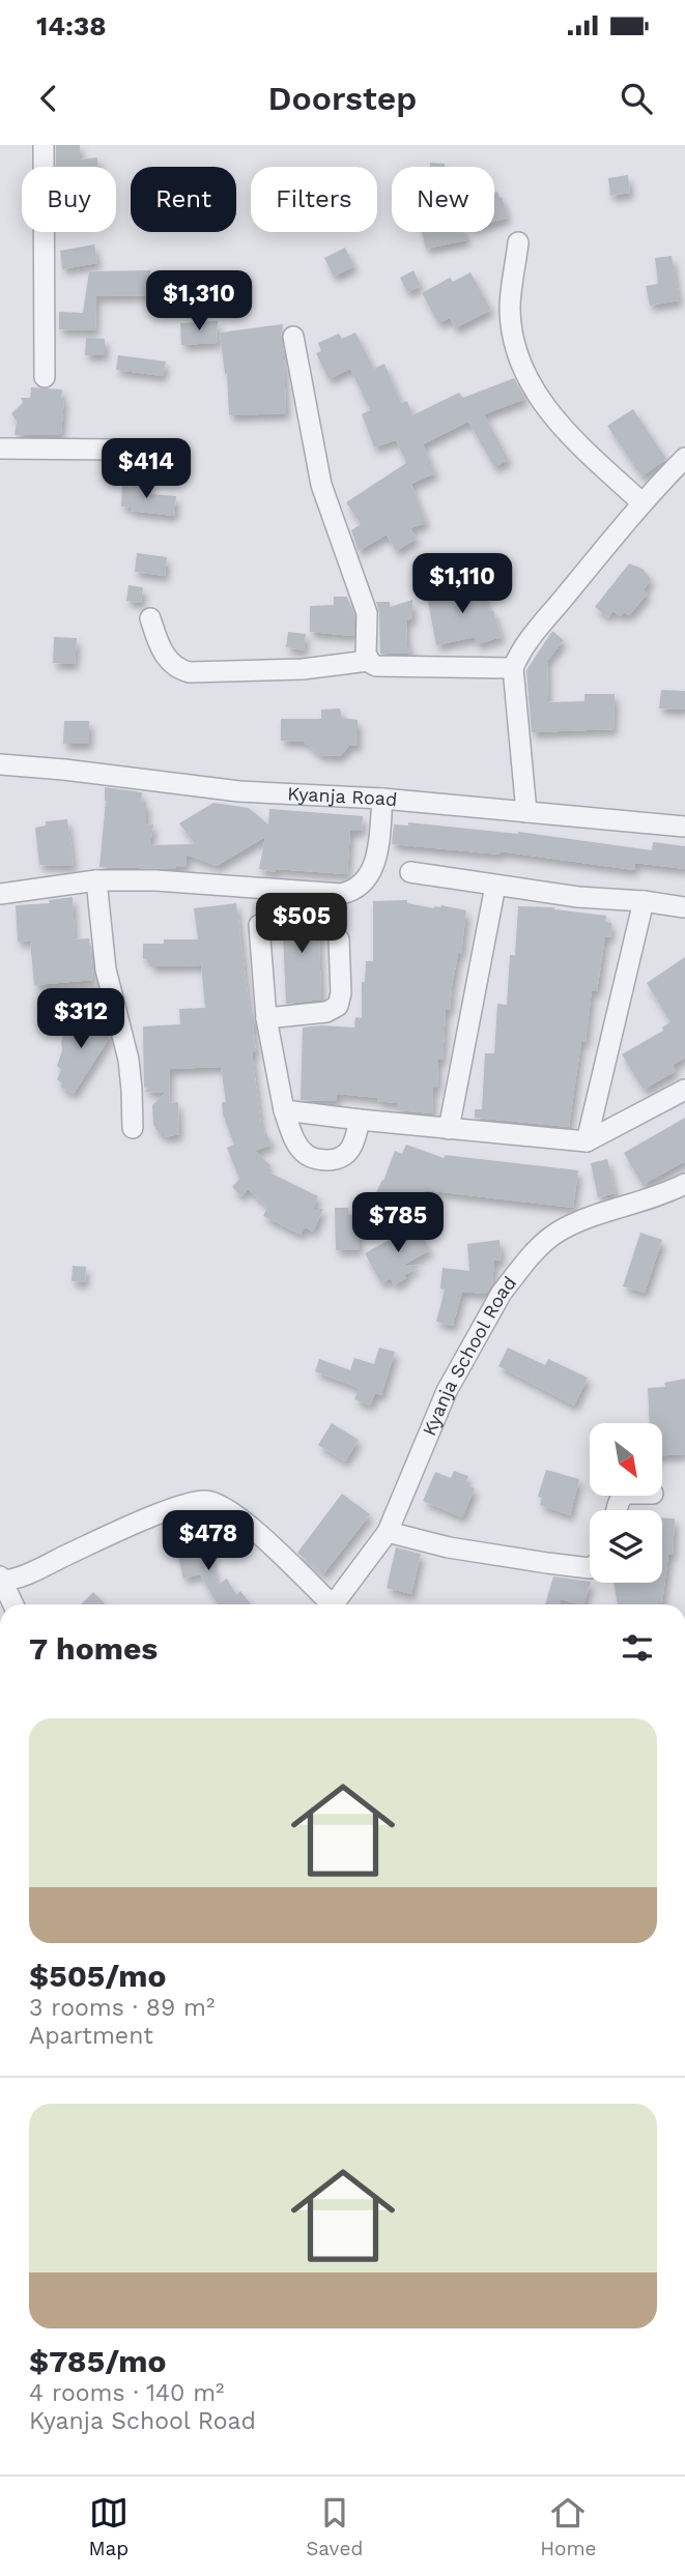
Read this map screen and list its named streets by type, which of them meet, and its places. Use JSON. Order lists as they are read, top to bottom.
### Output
{
  "streets": {
    "street": ["Kyanja Road", "Kyanja School Road"]
  },
  "north": "bottom right",
  "page": {
    "status": "14:38",
    "header": "Doorstep",
    "chip": [
      "Buy",
      "Rent",
      "Filters",
      "New"
    ],
    "price": [
      "$1,310",
      "$414",
      "$1,110",
      "$505",
      "$312",
      "$785",
      "$478"
    ],
    "heading": "7 homes",
    "list": [
      {
        "name": "$505/mo",
        "note": "3 rooms · 89 m² · Apartment"
      },
      {
        "name": "$785/mo",
        "note": "4 rooms · 140 m² · Kyanja School Road"
      }
    ],
    "tabs": ["Map", "Saved", "Home"]
  }
}
